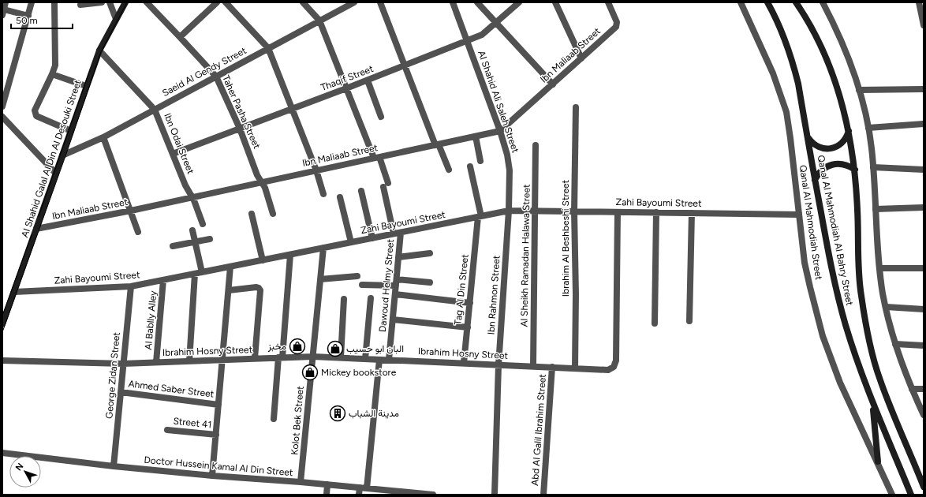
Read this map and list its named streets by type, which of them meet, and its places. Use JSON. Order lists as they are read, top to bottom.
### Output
{
  "streets": {
    "main road": ["Al Shahid Galal Al Din Al Desouki Street", "Qanal Al Mahmodiah Al Bahry Street"],
    "street": [
      "Ibn Maliaab Street",
      "Saeid Al Gendy Street",
      "Thaqif Street",
      "Al Shahid Ali Saleh Street",
      "Taher Pasha Street",
      "Ibn Odai Street",
      "Zahi Bayoumi Street",
      "Qanal Al Mahmodiah Street",
      "Ibrahim Al Beshbeshi Street",
      "Al Sheikh Ramadan Halawa Street",
      "Dawoud Helmy Street",
      "Tag Al Din Street",
      "Ibn Rahmon Street",
      "Al Bablly Alley",
      "Ibrahim Hosny Street",
      "George Zidan Street",
      "Ahmed Saber Street",
      "Kolot Bek Street",
      "Street 41",
      "Abd Al Galil Ibrahim Street",
      "Doctor Hussein Kamal Al Din Street"
    ]
  },
  "crossings": [
    ["Ibn Maliaab Street", "Al Shahid Ali Saleh Street"],
    ["Ibn Maliaab Street", "Taher Pasha Street"],
    ["Ibn Maliaab Street", "Ibn Odai Street"],
    ["Ibn Maliaab Street", "Al Shahid Galal Al Din Al Desouki Street"],
    ["Saeid Al Gendy Street", "Taher Pasha Street"],
    ["Saeid Al Gendy Street", "Ibn Odai Street"],
    ["Saeid Al Gendy Street", "Al Shahid Galal Al Din Al Desouki Street"],
    ["Thaqif Street", "Al Shahid Ali Saleh Street"],
    ["Thaqif Street", "Taher Pasha Street"],
    ["Thaqif Street", "Ibn Odai Street"],
    ["Al Shahid Ali Saleh Street", "Zahi Bayoumi Street"],
    ["Al Shahid Ali Saleh Street", "Ibn Rahmon Street"],
    ["Ibn Odai Street", "Al Shahid Galal Al Din Al Desouki Street"],
    ["Al Shahid Galal Al Din Al Desouki Street", "Zahi Bayoumi Street"],
    ["Zahi Bayoumi Street", "Qanal Al Mahmodiah Street"],
    ["Zahi Bayoumi Street", "Ibrahim Al Beshbeshi Street"],
    ["Zahi Bayoumi Street", "Al Sheikh Ramadan Halawa Street"],
    ["Zahi Bayoumi Street", "Dawoud Helmy Street"],
    ["Zahi Bayoumi Street", "Tag Al Din Street"],
    ["Zahi Bayoumi Street", "Ibn Rahmon Street"],
    ["Zahi Bayoumi Street", "Al Bablly Alley"],
    ["Zahi Bayoumi Street", "Ibrahim Hosny Street"],
    ["Zahi Bayoumi Street", "George Zidan Street"],
    ["Zahi Bayoumi Street", "Kolot Bek Street"],
    ["Ibrahim Al Beshbeshi Street", "Ibrahim Hosny Street"],
    ["Al Sheikh Ramadan Halawa Street", "Ibrahim Hosny Street"],
    ["Dawoud Helmy Street", "Ibrahim Hosny Street"],
    ["Tag Al Din Street", "Ibrahim Hosny Street"],
    ["Ibn Rahmon Street", "Ibrahim Hosny Street"],
    ["Al Bablly Alley", "Ibrahim Hosny Street"],
    ["Ibrahim Hosny Street", "George Zidan Street"],
    ["Ibrahim Hosny Street", "Kolot Bek Street"],
    ["Ibrahim Hosny Street", "Abd Al Galil Ibrahim Street"],
    ["George Zidan Street", "Ahmed Saber Street"],
    ["George Zidan Street", "Doctor Hussein Kamal Al Din Street"],
    ["Kolot Bek Street", "Doctor Hussein Kamal Al Din Street"]
  ],
  "places": {
    "shop": ["مخبز", "البان ابو حسيب", "Mickey bookstore"],
    "building": ["مدينة الشباب"]
  },
  "scale_bar": "50 m",
  "north": "top left"
}
